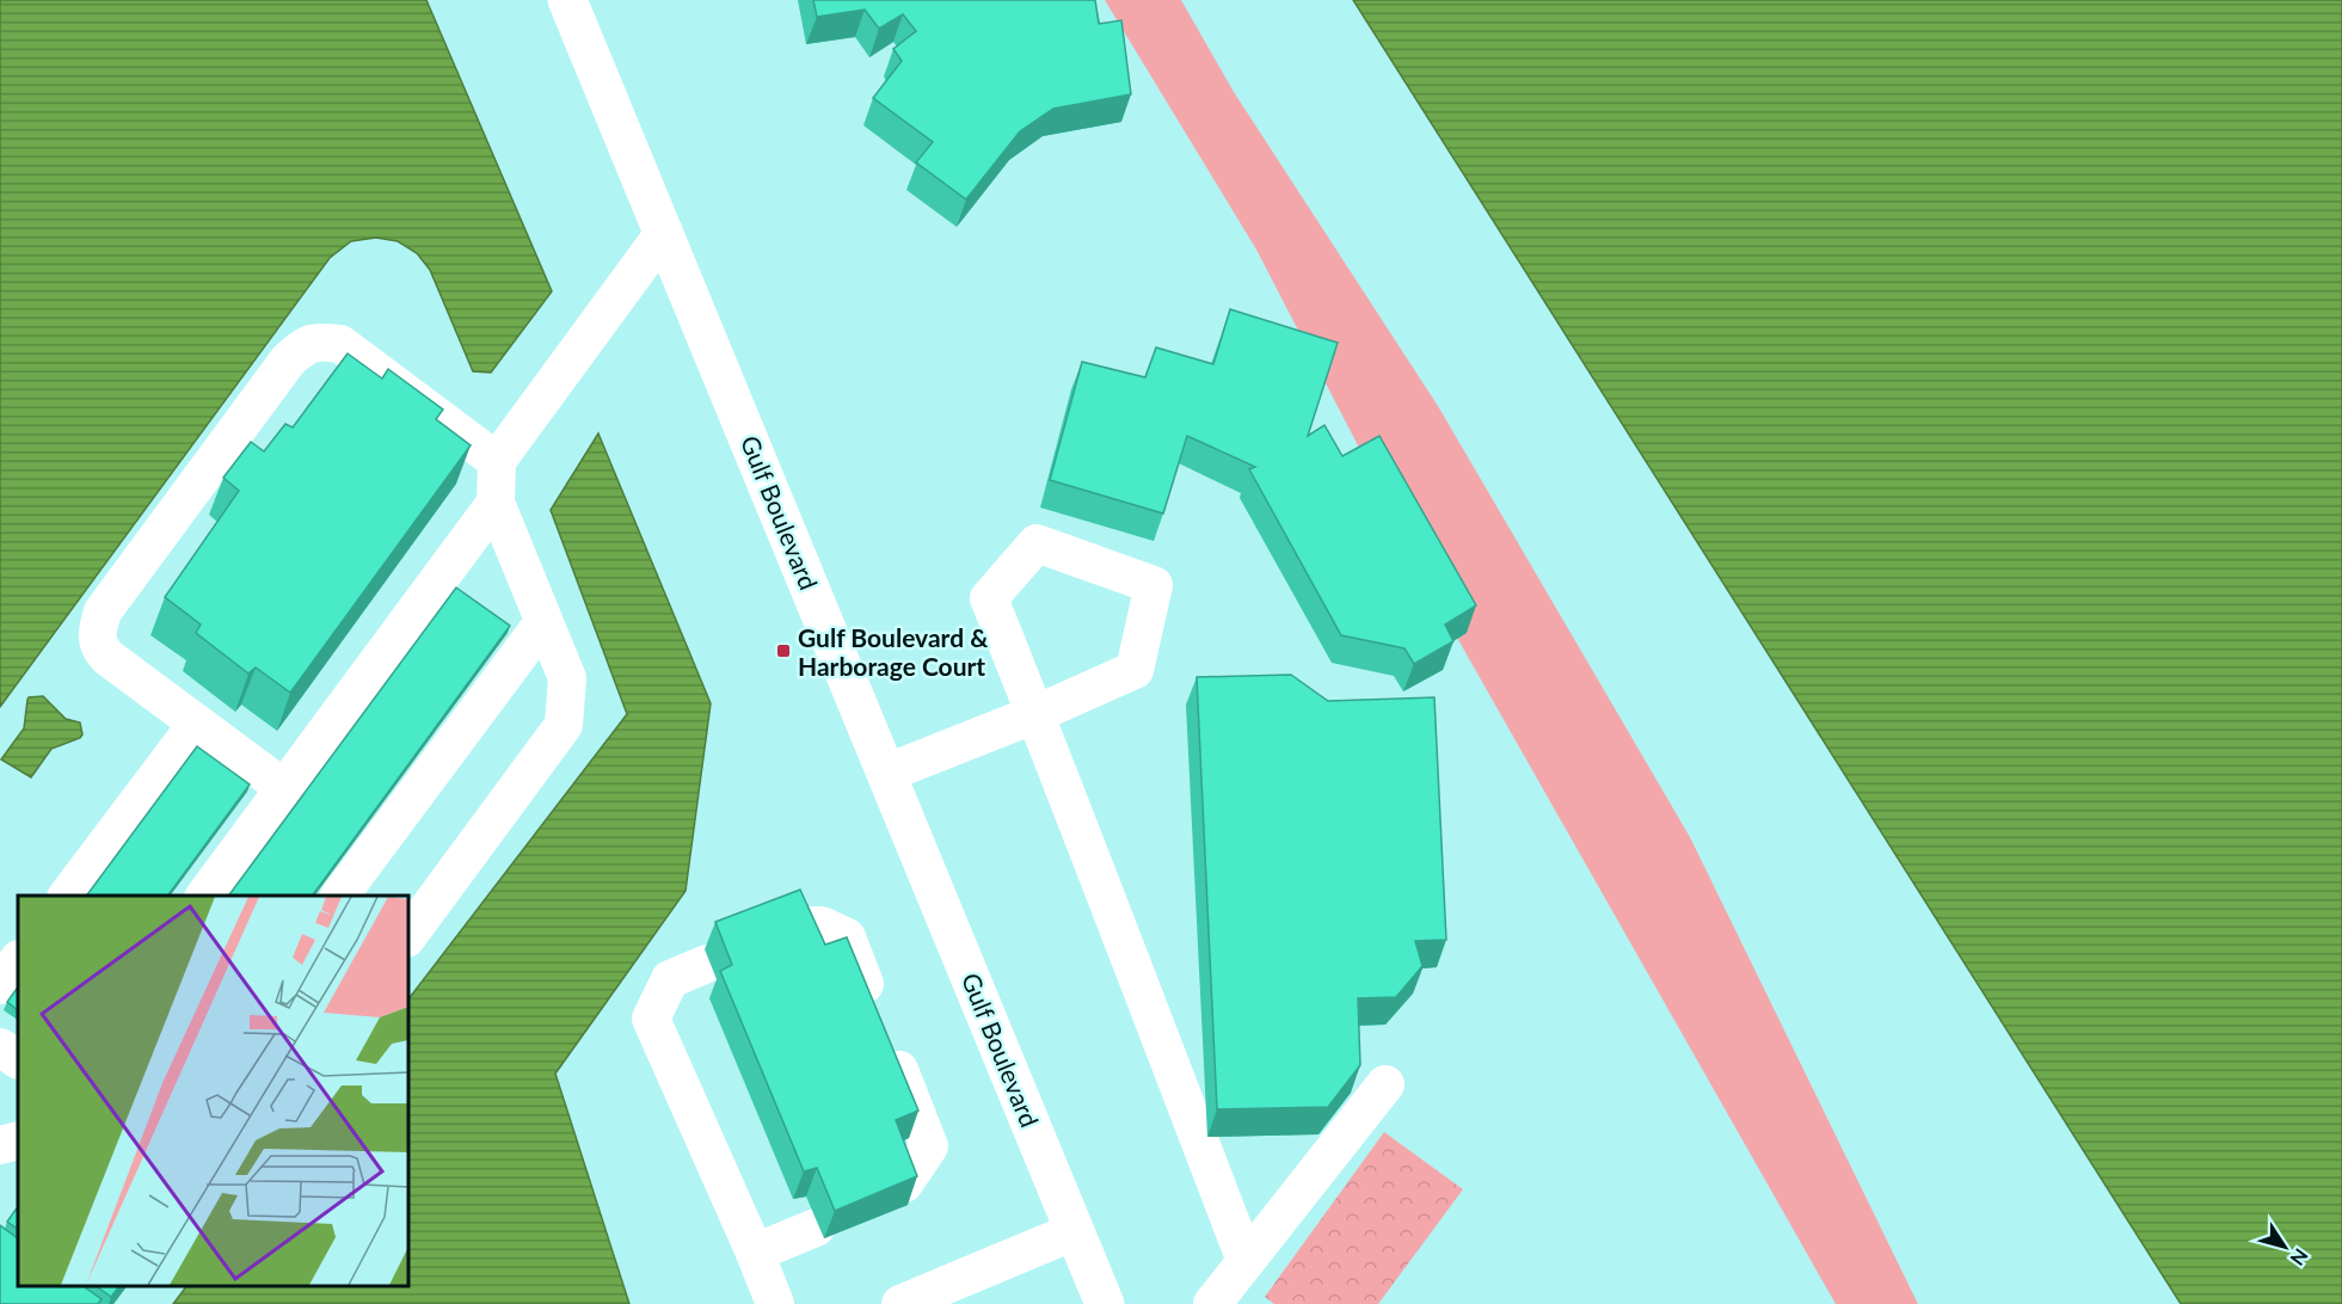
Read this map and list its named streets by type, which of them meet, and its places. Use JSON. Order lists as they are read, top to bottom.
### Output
{
  "streets": {
    "main road": ["Gulf Boulevard"]
  },
  "places": {
    "transit": ["Gulf Boulevard & Harborage Court"]
  },
  "north": "bottom right"
}
